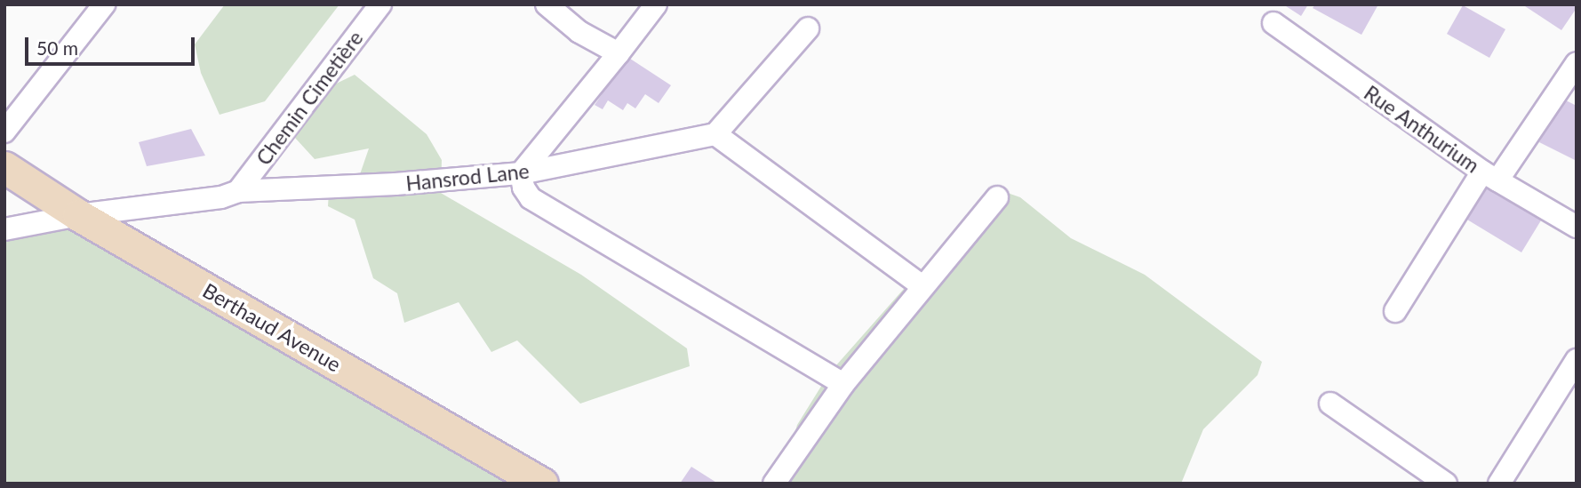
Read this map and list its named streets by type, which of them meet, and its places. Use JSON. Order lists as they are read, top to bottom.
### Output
{
  "streets": {
    "street": [
      "Chemin Cimetière",
      "Rue Anthurium",
      "Hansrod Lane",
      "Berthaud Avenue"
    ]
  },
  "crossings": [
    ["Chemin Cimetière", "Hansrod Lane"],
    ["Hansrod Lane", "Berthaud Avenue"]
  ],
  "scale_bar": "50 m"
}
